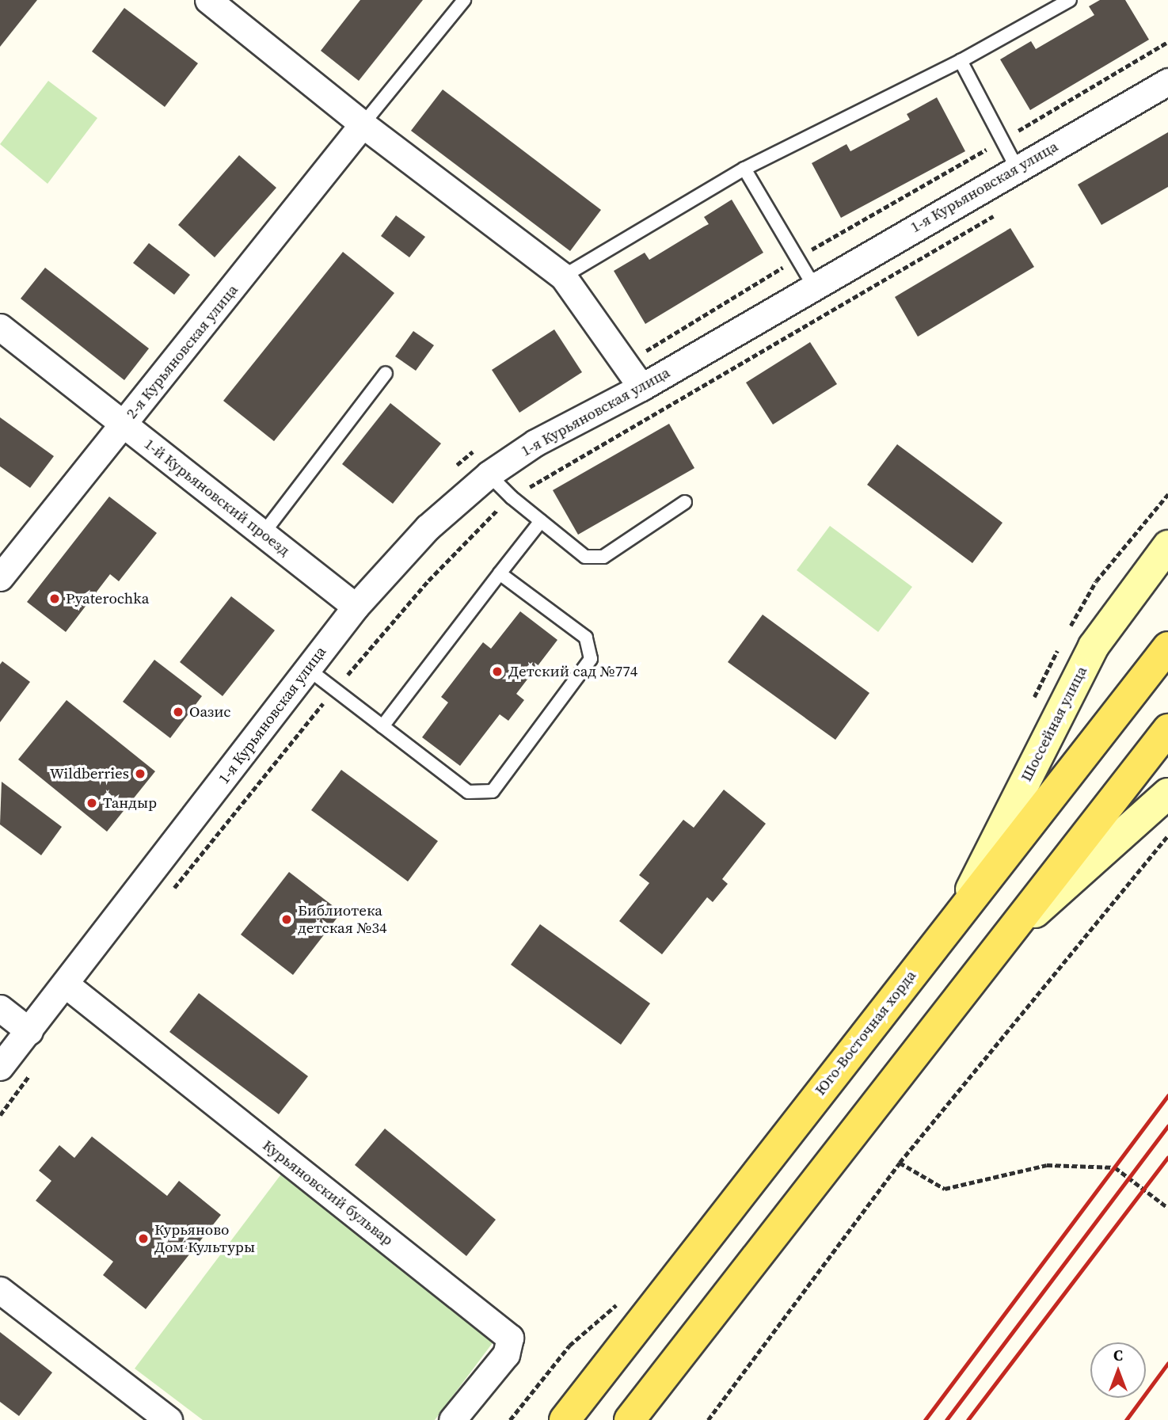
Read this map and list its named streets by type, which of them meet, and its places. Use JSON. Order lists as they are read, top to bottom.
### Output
{
  "streets": {
    "main road": ["Юго-Восточная хорда"],
    "street": [
      "1-я Курьяновская улица",
      "2-я Курьяновская улица",
      "1-й Курьяновский проезд",
      "Шоссейная улица",
      "Курьяновский бульвар"
    ]
  },
  "crossings": [
    ["1-я Курьяновская улица", "1-й Курьяновский проезд"],
    ["1-я Курьяновская улица", "Курьяновский бульвар"],
    ["2-я Курьяновская улица", "1-й Курьяновский проезд"],
    ["Шоссейная улица", "Юго-Восточная хорда"]
  ],
  "places": [
    "Pyaterochka",
    "Детский сад №774",
    "Оазис",
    "Wildberries",
    "Тандыр",
    "Библиотека детская №34",
    "Курьяново Дом Культуры"
  ],
  "north": "top"
}
